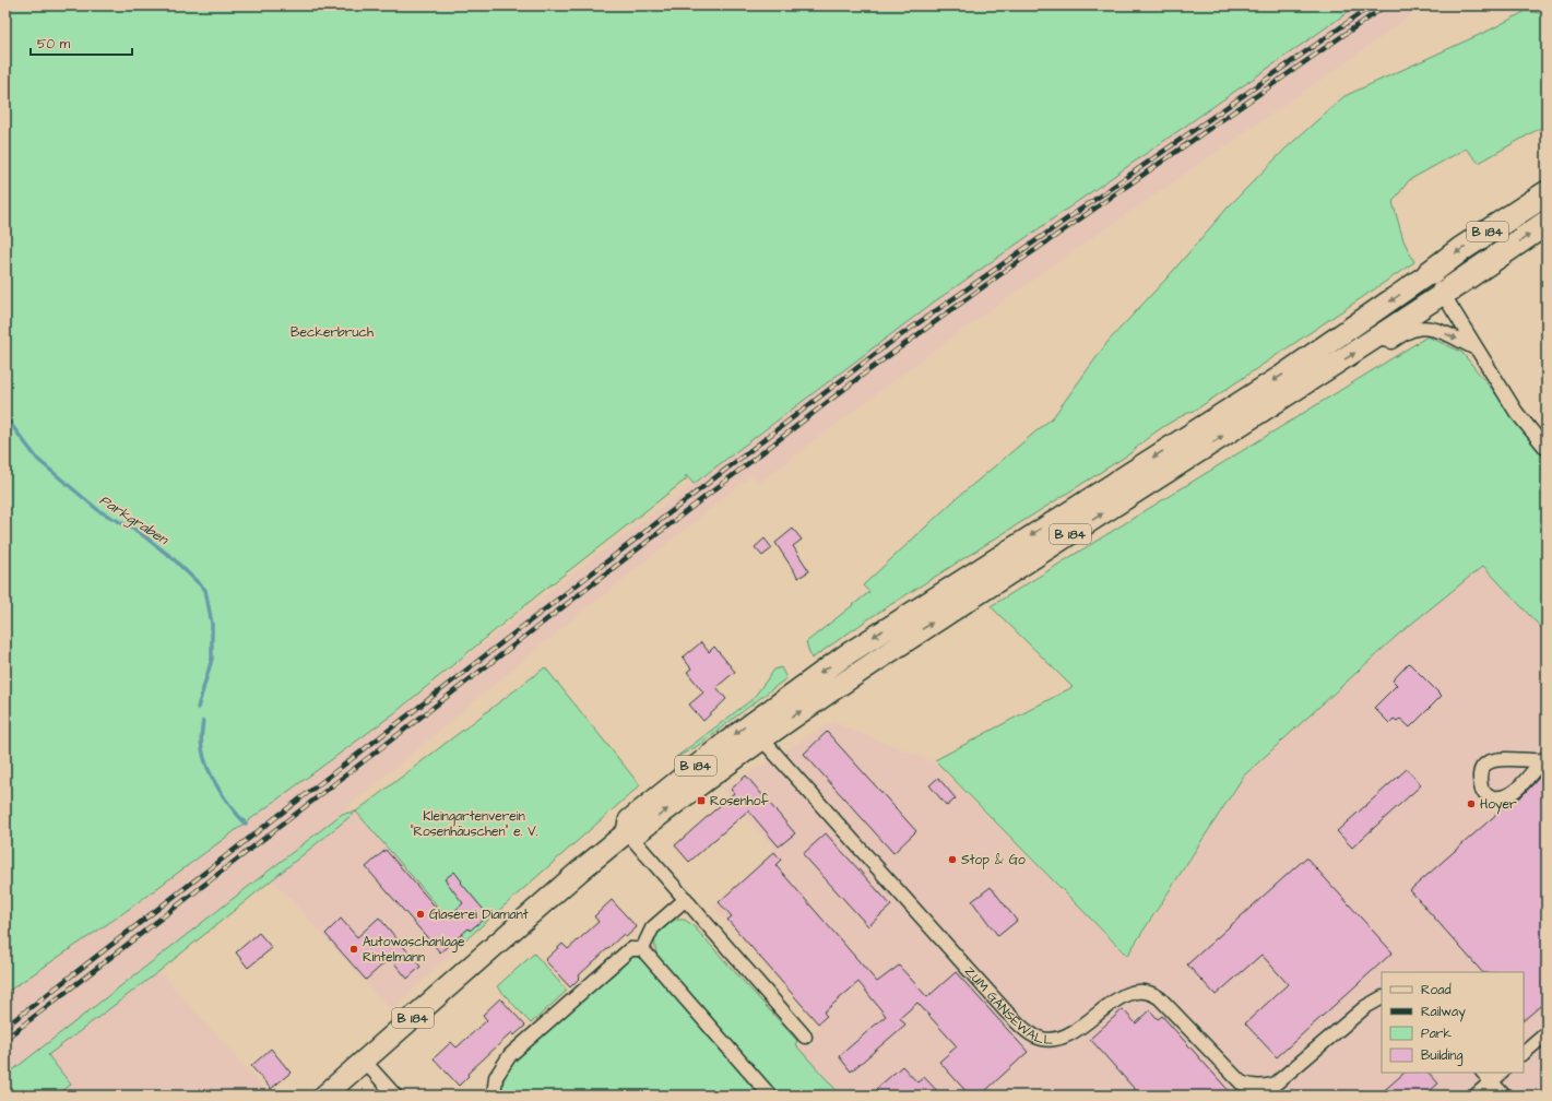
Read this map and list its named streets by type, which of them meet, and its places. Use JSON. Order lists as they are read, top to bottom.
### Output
{
  "streets": {
    "highway": ["B 184"],
    "street": ["ZUM GÄNSEWALL"]
  },
  "crossings": [
    ["B 184", "ZUM GÄNSEWALL"]
  ],
  "water": ["Parkgraben"],
  "parks": ["Beckerbruch", "Kleingartenverein \"Rosenhäuschen\" e. V."],
  "places": {
    "transit": ["Rosenhof"],
    "other": [
      "Hoyer",
      "Stop & Go",
      "Glaserei Diamant",
      "Autowaschanlage Rintelmann"
    ]
  },
  "legend": [
    "Road",
    "Railway",
    "Park",
    "Building"
  ],
  "scale_bar": "50 m"
}
